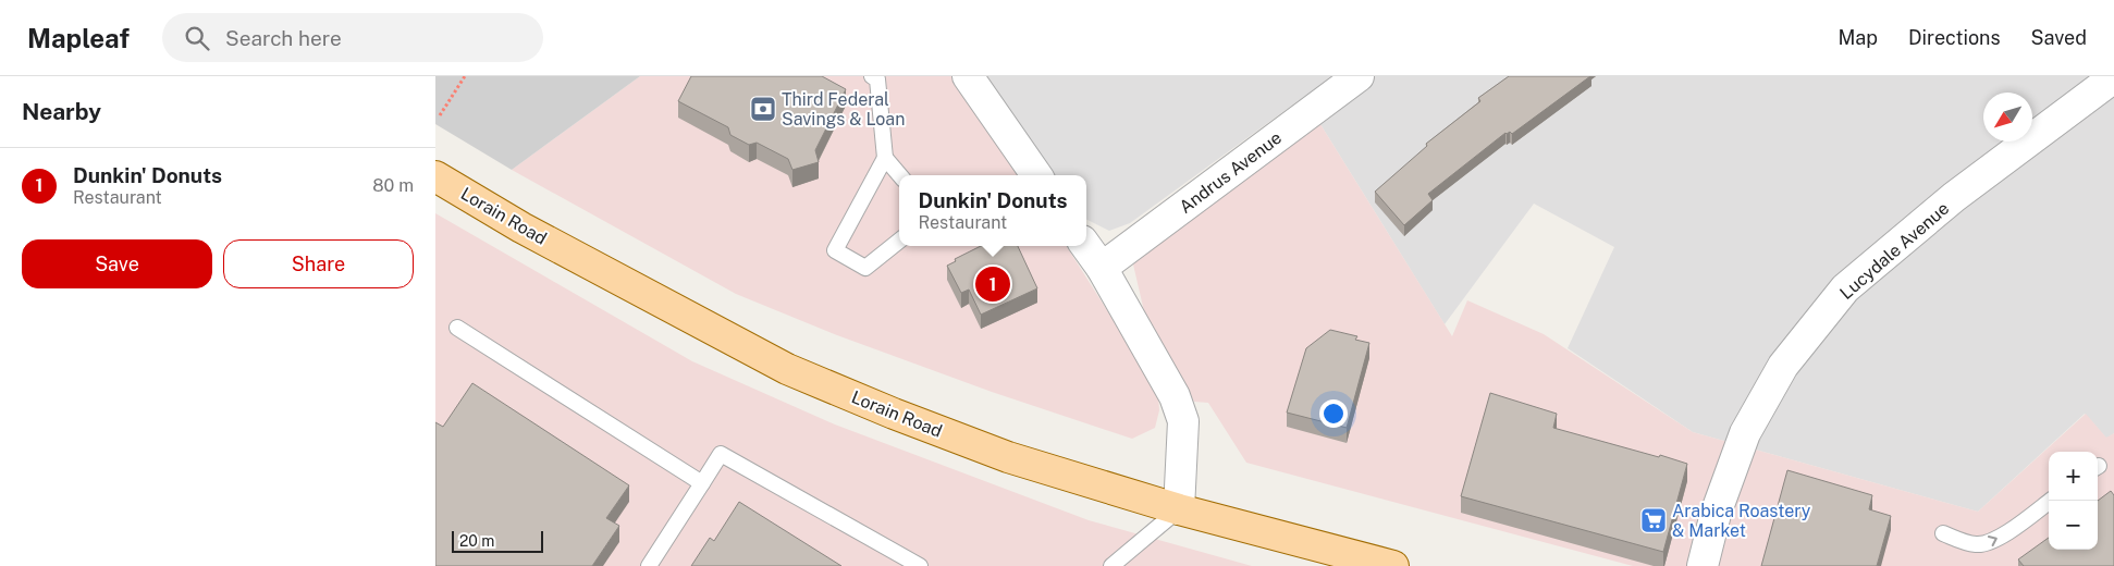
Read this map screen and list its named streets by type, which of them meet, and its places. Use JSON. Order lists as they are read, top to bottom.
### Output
{
  "streets": {
    "main road": ["Lorain Road"],
    "street": ["Andrus Avenue", "Lucydale Avenue"]
  },
  "places": {
    "bank": ["Third Federal Savings & Loan"],
    "supermarket": ["Arabica Roastery & Market"]
  },
  "scale_bar": "20 m",
  "north": "bottom left",
  "page": {
    "header": "Mapleaf",
    "search": "Search here",
    "nav": ["Map", "Directions", "Saved"],
    "heading": "Nearby",
    "list": [
      {
        "mark": "1",
        "name": "Dunkin' Donuts",
        "note": "Restaurant",
        "value": "80 m"
      }
    ],
    "popup": ["Dunkin' Donuts", "Restaurant"],
    "buttons": ["Save", "Share"],
    "pins": "1",
    "map_buttons": ["+", "−"],
    "scale": "20 m"
  }
}
